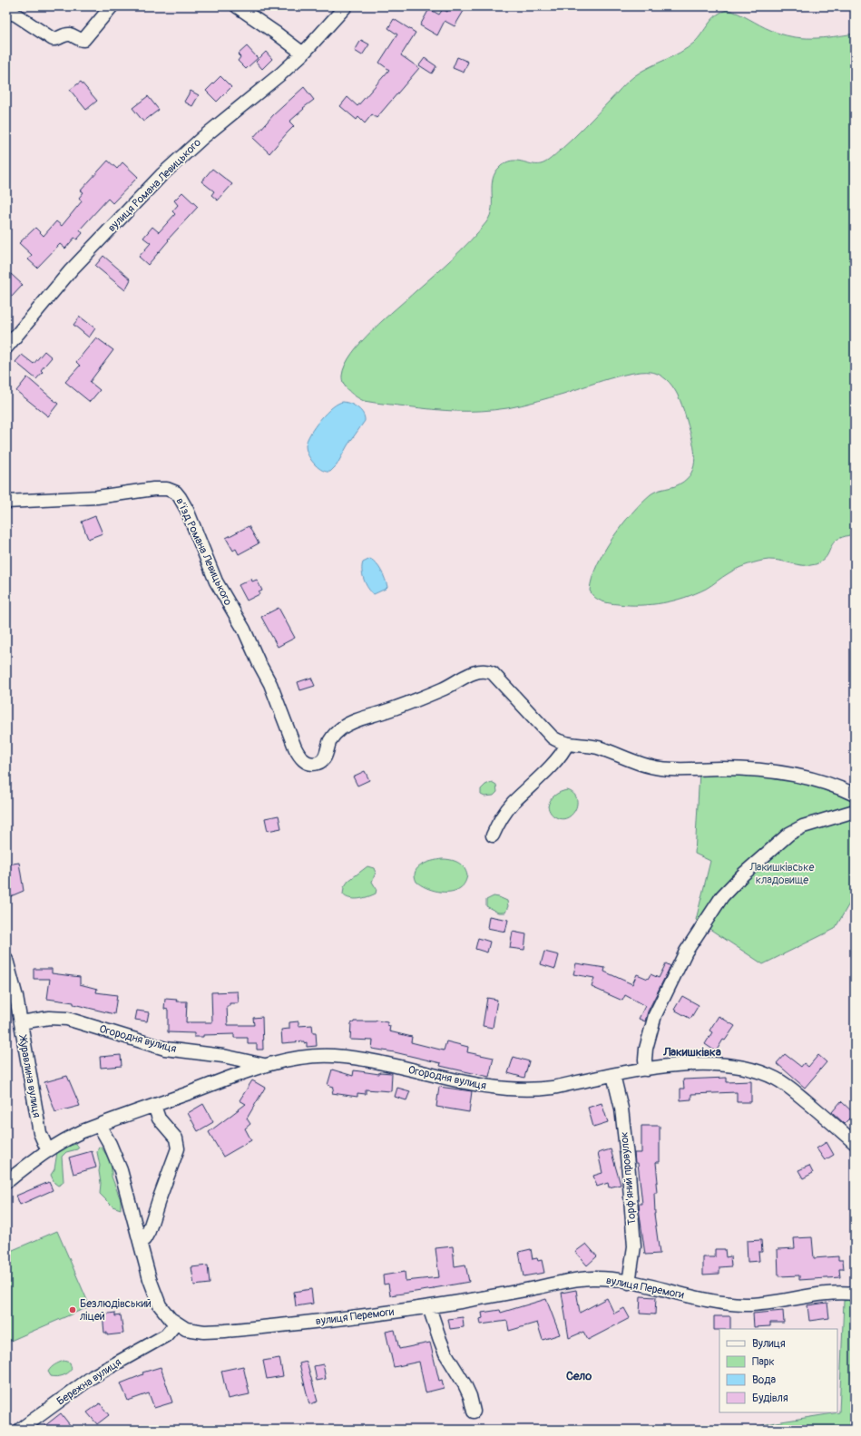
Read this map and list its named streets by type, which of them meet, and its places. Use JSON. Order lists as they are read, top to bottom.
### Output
{
  "streets": {
    "street": [
      "вулиця Романа Левицького",
      "в’їзд Романа Левицького",
      "Огородня вулиця",
      "Журавлина вулиця",
      "Торф'яний провулок",
      "вулиця Перемоги",
      "Бережна вулиця"
    ]
  },
  "crossings": [
    ["Огородня вулиця", "Журавлина вулиця"],
    ["Огородня вулиця", "Торф'яний провулок"],
    ["Торф'яний провулок", "вулиця Перемоги"],
    ["вулиця Перемоги", "Бережна вулиця"]
  ],
  "districts": ["Лакишківка", "Село"],
  "parks": ["Лакишківське кладовище"],
  "places": ["Безлюдівський ліцей"],
  "legend": [
    "Вулиця",
    "Парк",
    "Вода",
    "Будівля"
  ]
}
